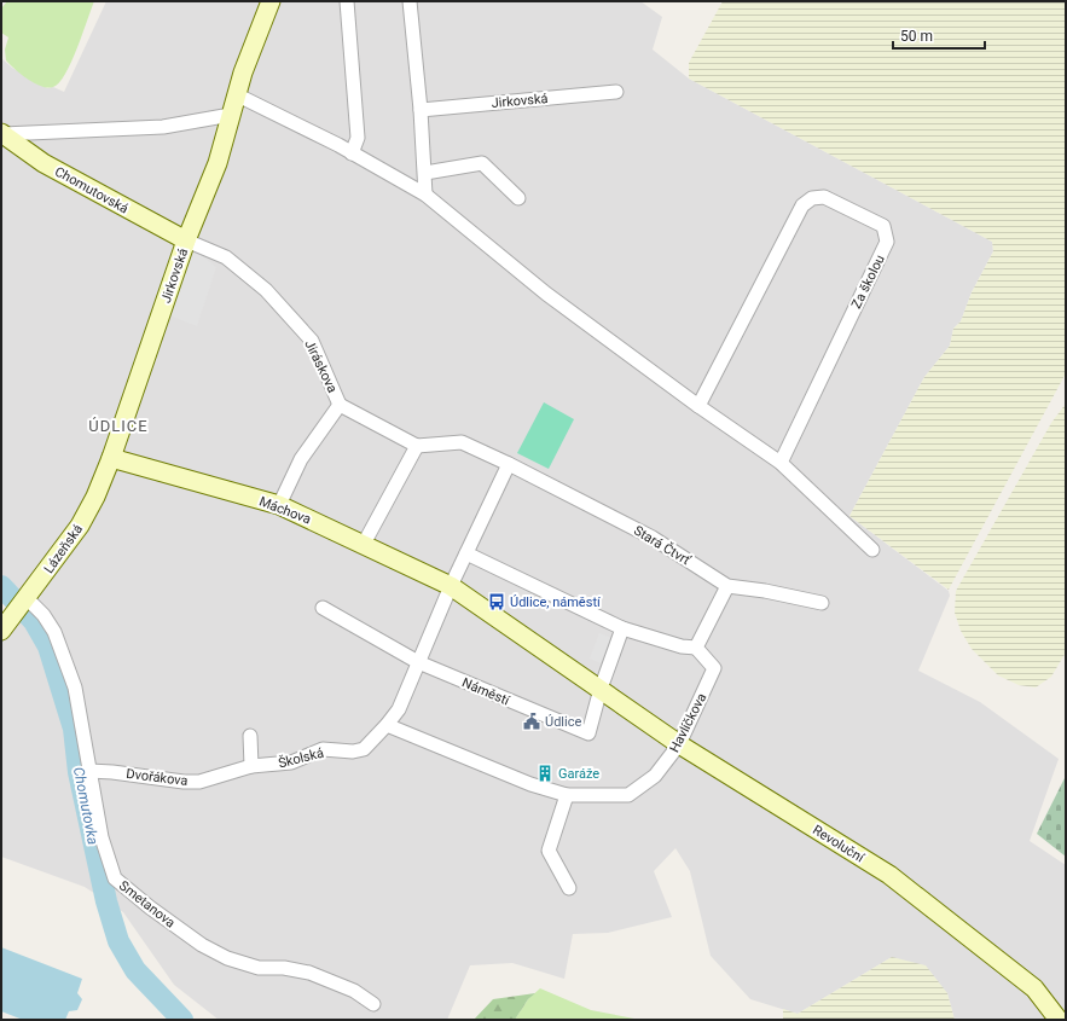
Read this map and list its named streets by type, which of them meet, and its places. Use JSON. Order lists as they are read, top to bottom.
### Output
{
  "streets": {
    "street": [
      "Jirkovská",
      "Chomutovská",
      "Za školou",
      "Jiráskova",
      "Máchova",
      "Stará Čtvrť",
      "Lázeňská",
      "Náměstí",
      "Havlíčkova",
      "Školská",
      "Dvořákova",
      "Revoluční",
      "Smetanova"
    ]
  },
  "crossings": [
    ["Jirkovská", "Chomutovská"],
    ["Jirkovská", "Jiráskova"],
    ["Jirkovská", "Máchova"],
    ["Jirkovská", "Lázeňská"],
    ["Chomutovská", "Jiráskova"],
    ["Jiráskova", "Máchova"],
    ["Máchova", "Lázeňská"],
    ["Lázeňská", "Smetanova"],
    ["Náměstí", "Školská"],
    ["Náměstí", "Revoluční"],
    ["Havlíčkova", "Školská"],
    ["Havlíčkova", "Revoluční"],
    ["Školská", "Dvořákova"],
    ["Dvořákova", "Smetanova"]
  ],
  "districts": ["ÚDLICE"],
  "water": ["Chomutovka"],
  "places": {
    "bus stop": ["Údlice, náměstí"],
    "public building": ["Údlice"],
    "building": ["Garáže"]
  },
  "scale_bar": "50 m"
}
